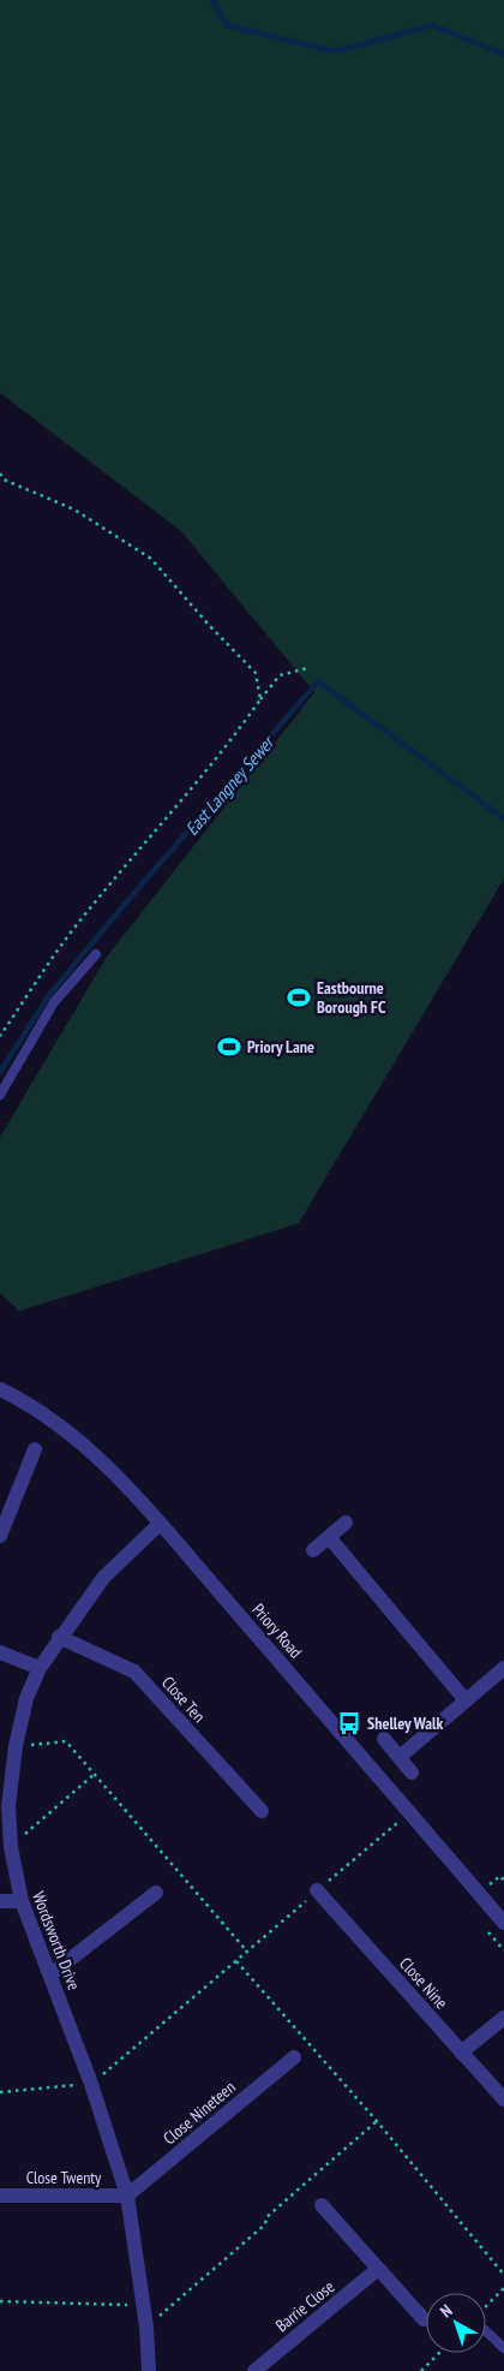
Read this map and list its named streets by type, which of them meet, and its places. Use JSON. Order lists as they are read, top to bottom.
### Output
{
  "streets": {
    "street": [
      "Priory Road",
      "Close Ten",
      "Wordsworth Drive",
      "Close Nine",
      "Close Nineteen",
      "Close Twenty",
      "Barrie Close"
    ]
  },
  "crossings": [
    ["Priory Road", "Wordsworth Drive"],
    ["Close Ten", "Wordsworth Drive"],
    ["Wordsworth Drive", "Close Nineteen"],
    ["Wordsworth Drive", "Close Twenty"],
    ["Close Nineteen", "Close Twenty"]
  ],
  "water": ["East Langney Sewer"],
  "places": {
    "sports": ["Eastbourne Borough FC", "Priory Lane"],
    "bus stop": ["Shelley Walk"]
  },
  "north": "top left"
}
